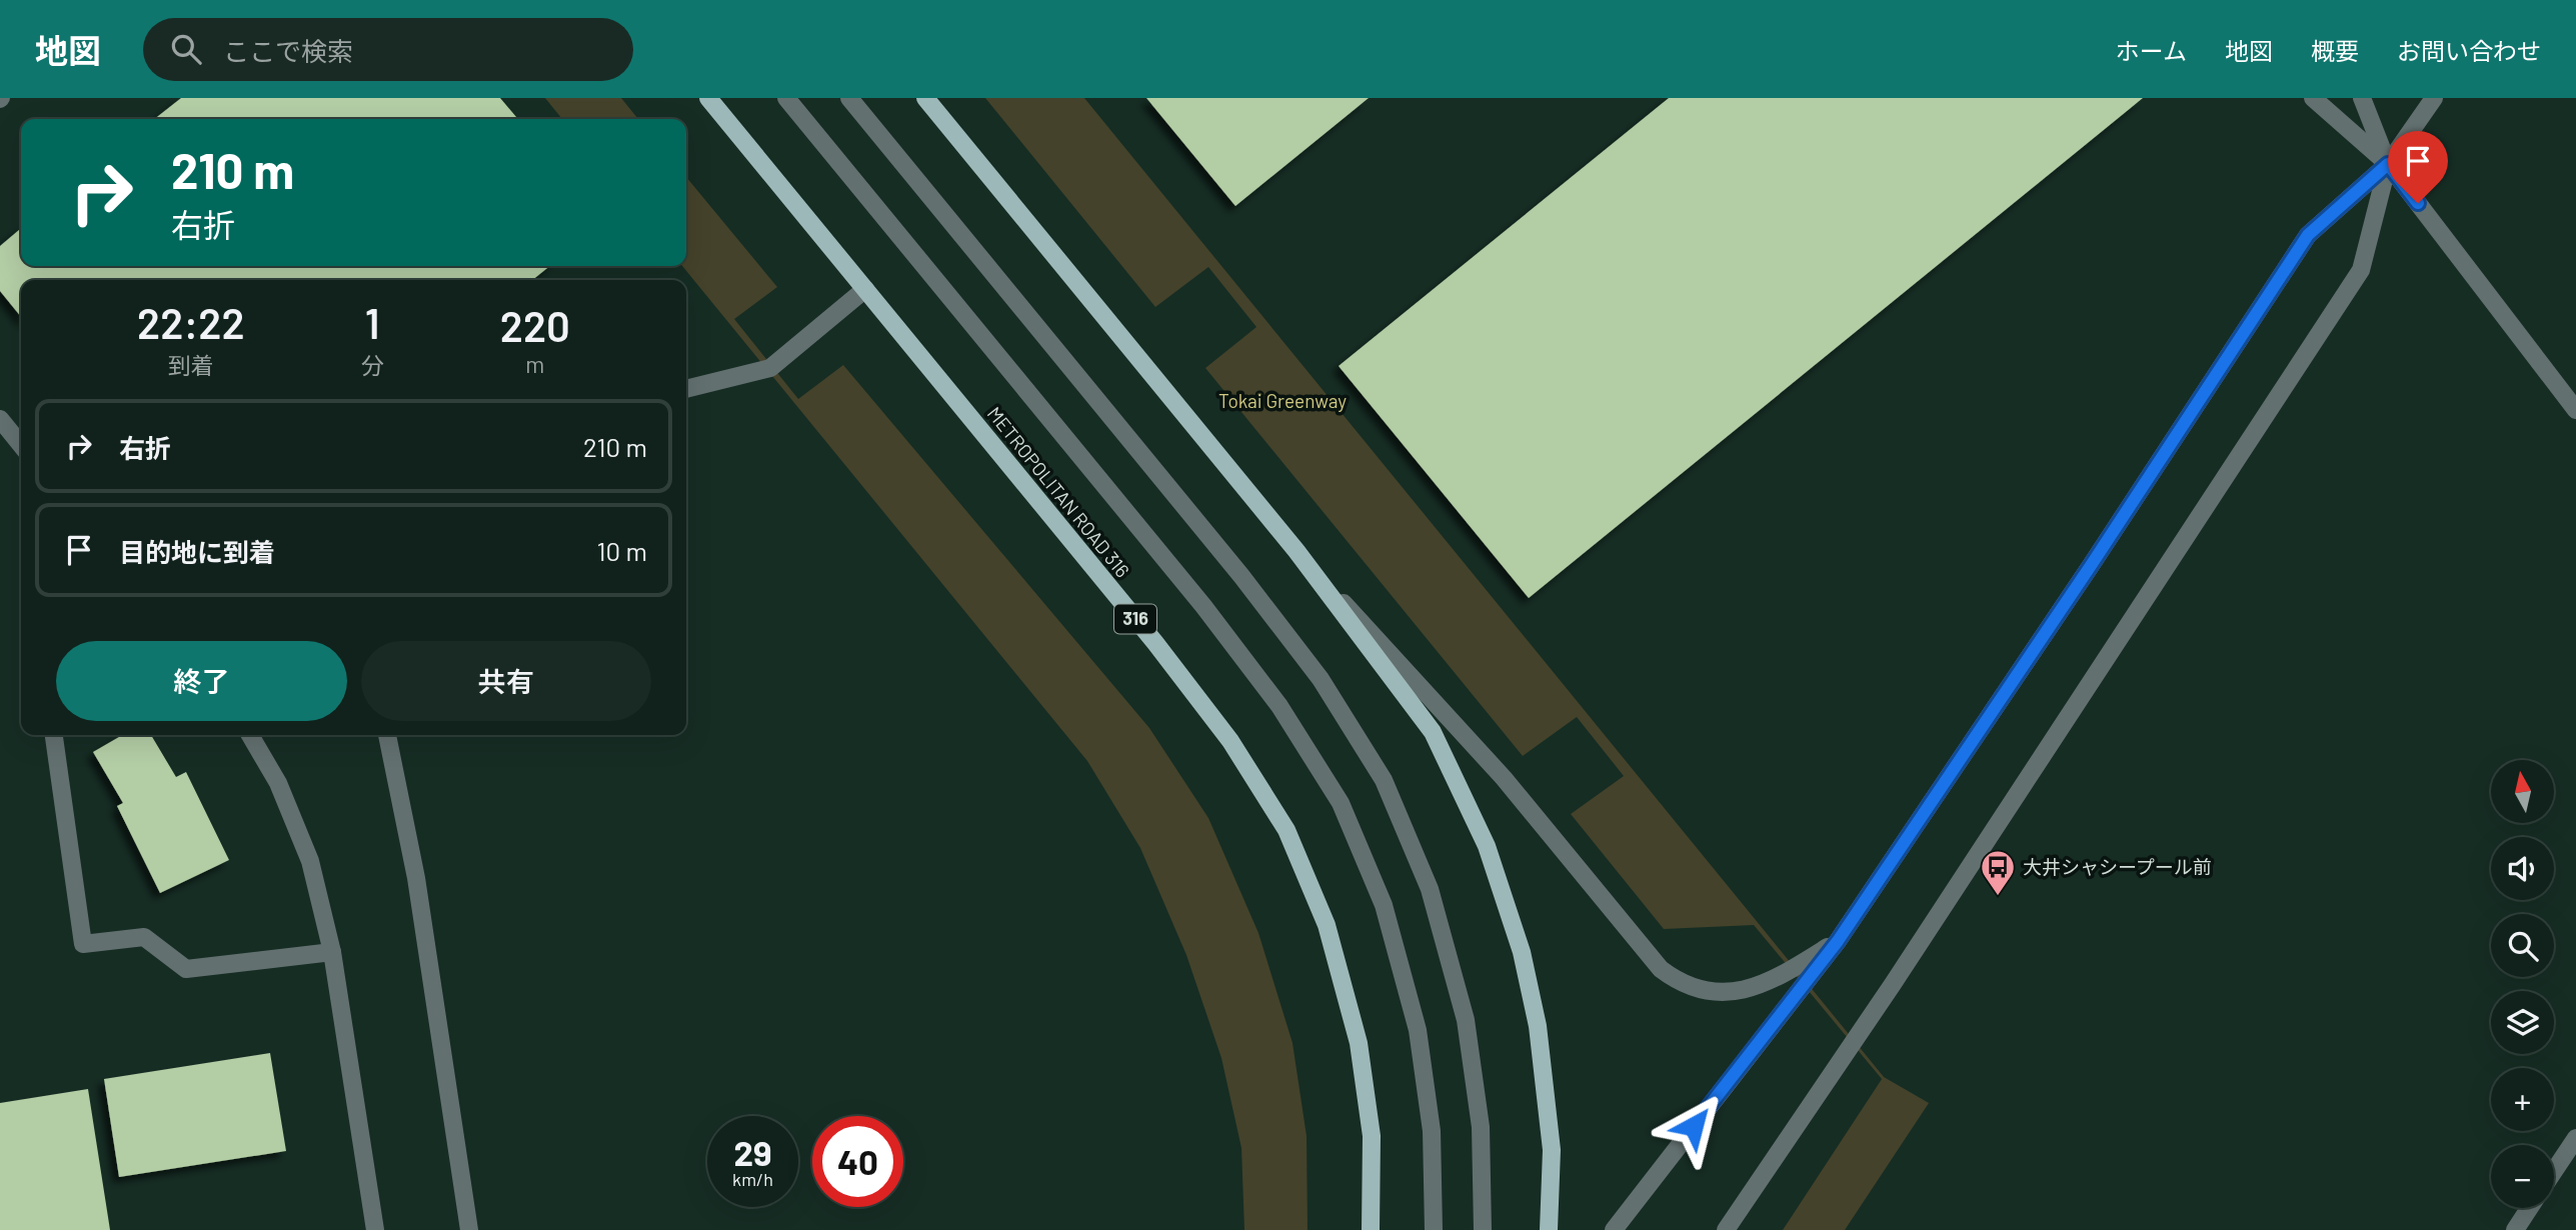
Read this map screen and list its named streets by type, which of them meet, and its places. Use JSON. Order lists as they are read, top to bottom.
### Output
{
  "streets": {
    "main road": ["METROPOLITAN ROAD 316", "316"]
  },
  "parks": ["Tokai Greenway"],
  "places": {
    "bus stop": ["大井シャシープール前"]
  },
  "north": "top",
  "page": {
    "header": "地図",
    "search": "ここで検索",
    "nav": [
      "ホーム",
      "地図",
      "概要",
      "お問い合わせ"
    ],
    "turn": ["210 m", "右折"],
    "eta": [
      "22:22",
      "到着",
      "1",
      "分",
      "220",
      "m"
    ],
    "list": [
      {
        "name": "右折",
        "value": "210 m"
      },
      {
        "name": "目的地に到着",
        "value": "10 m"
      }
    ],
    "buttons": ["終了", "共有"],
    "map_buttons": ["+", "−"],
    "speed": "29 km/h",
    "limit": "40"
  }
}
